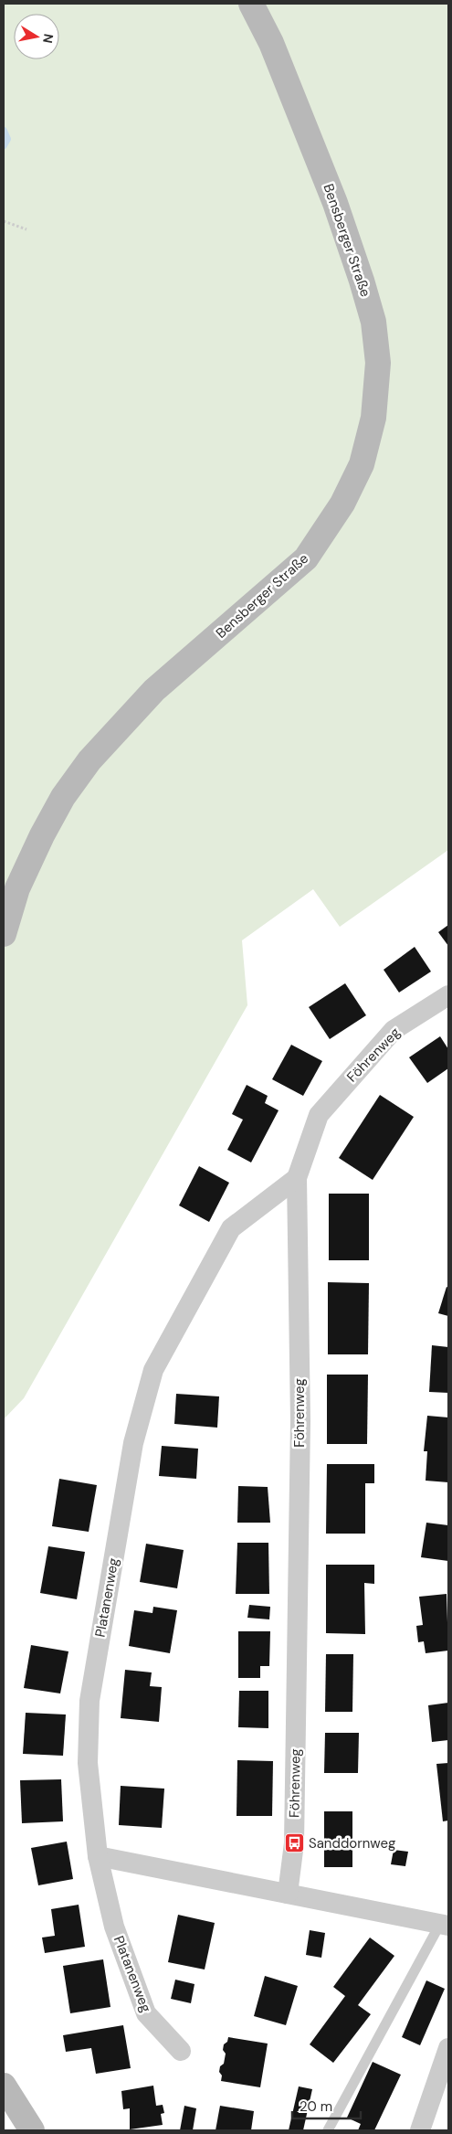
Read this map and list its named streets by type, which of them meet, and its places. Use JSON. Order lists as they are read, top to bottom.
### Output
{
  "streets": {
    "main road": ["Bensberger Straße"],
    "street": ["Föhrenweg", "Platanenweg"]
  },
  "crossings": [
    ["Föhrenweg", "Platanenweg"]
  ],
  "places": {
    "bus stop": ["Sanddornweg"]
  },
  "scale_bar": "20 m",
  "north": "right"
}
